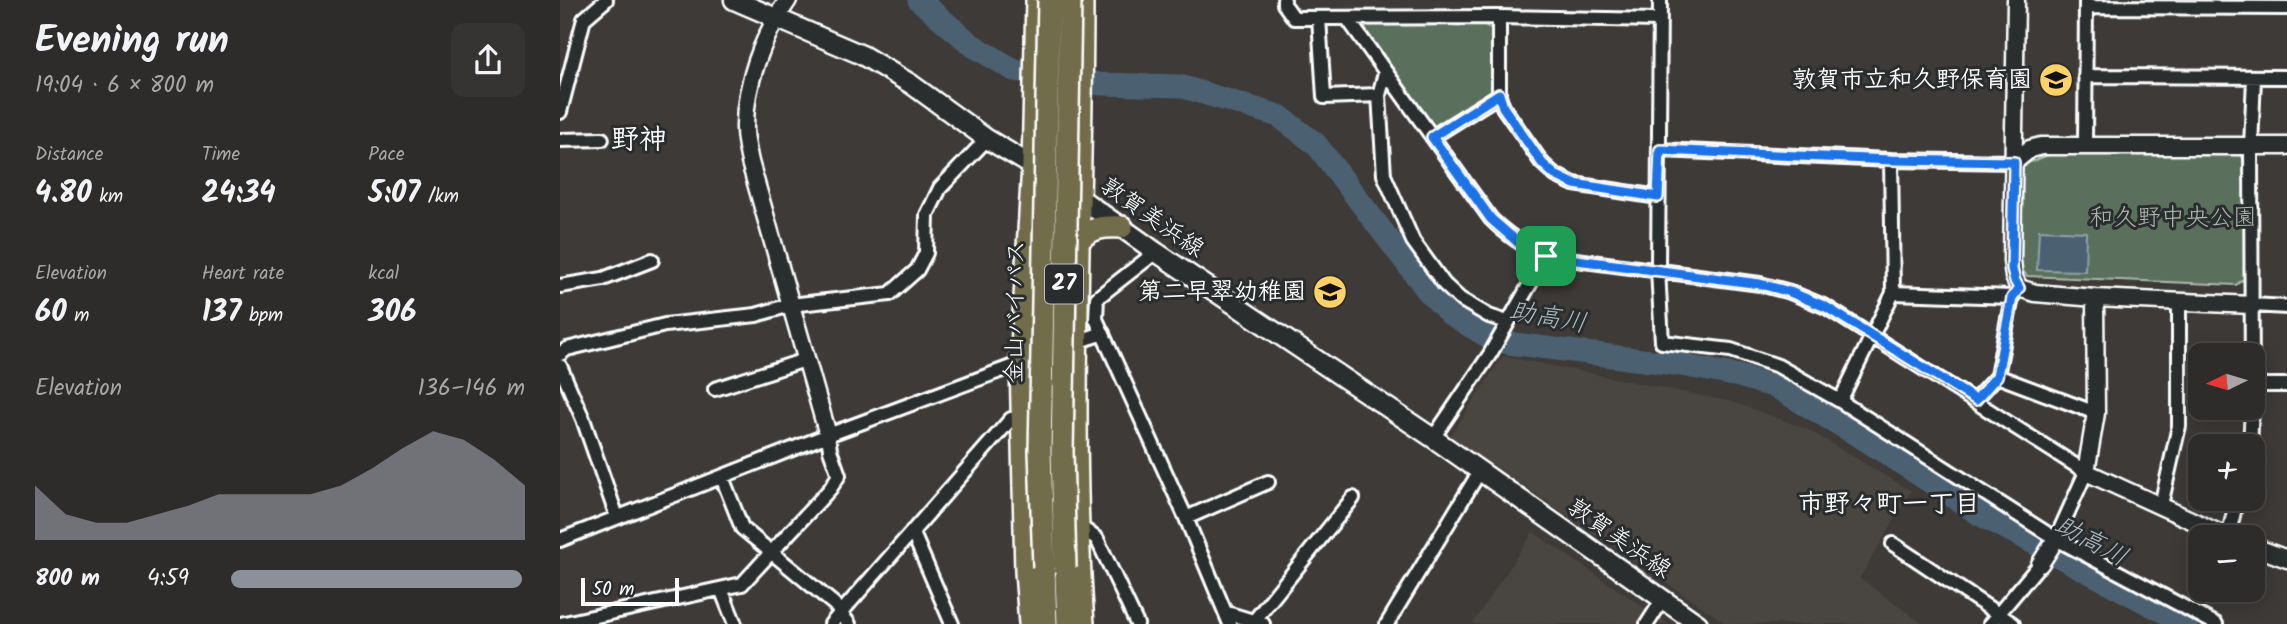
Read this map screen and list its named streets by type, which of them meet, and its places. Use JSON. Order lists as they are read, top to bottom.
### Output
{
  "streets": {
    "highway": ["27", "金山バイパス"],
    "main road": ["敦賀美浜線"]
  },
  "districts": ["野神", "市野々町一丁目"],
  "water": ["助高川"],
  "parks": ["和久野中央公園"],
  "places": {
    "school or university": ["敦賀市立和久野保育園", "第二早翠幼稚園"]
  },
  "scale_bar": "50 m",
  "north": "left",
  "page": {
    "heading": ["Evening run", "19:04 · 6 × 800 m"],
    "stats": [
      ["Distance", "4.80 km"],
      ["Time", "24:34"],
      ["Pace", "5:07 /km"],
      ["Elevation", "60 m"],
      ["Heart rate", "137 bpm"],
      ["kcal", "306"]
    ],
    "map_buttons": ["+", "−"],
    "chart": ["Elevation", "136–146 m"],
    "list": [
      {
        "name": "800 m",
        "note": "4:59"
      }
    ],
    "scale": "50 m"
  }
}
